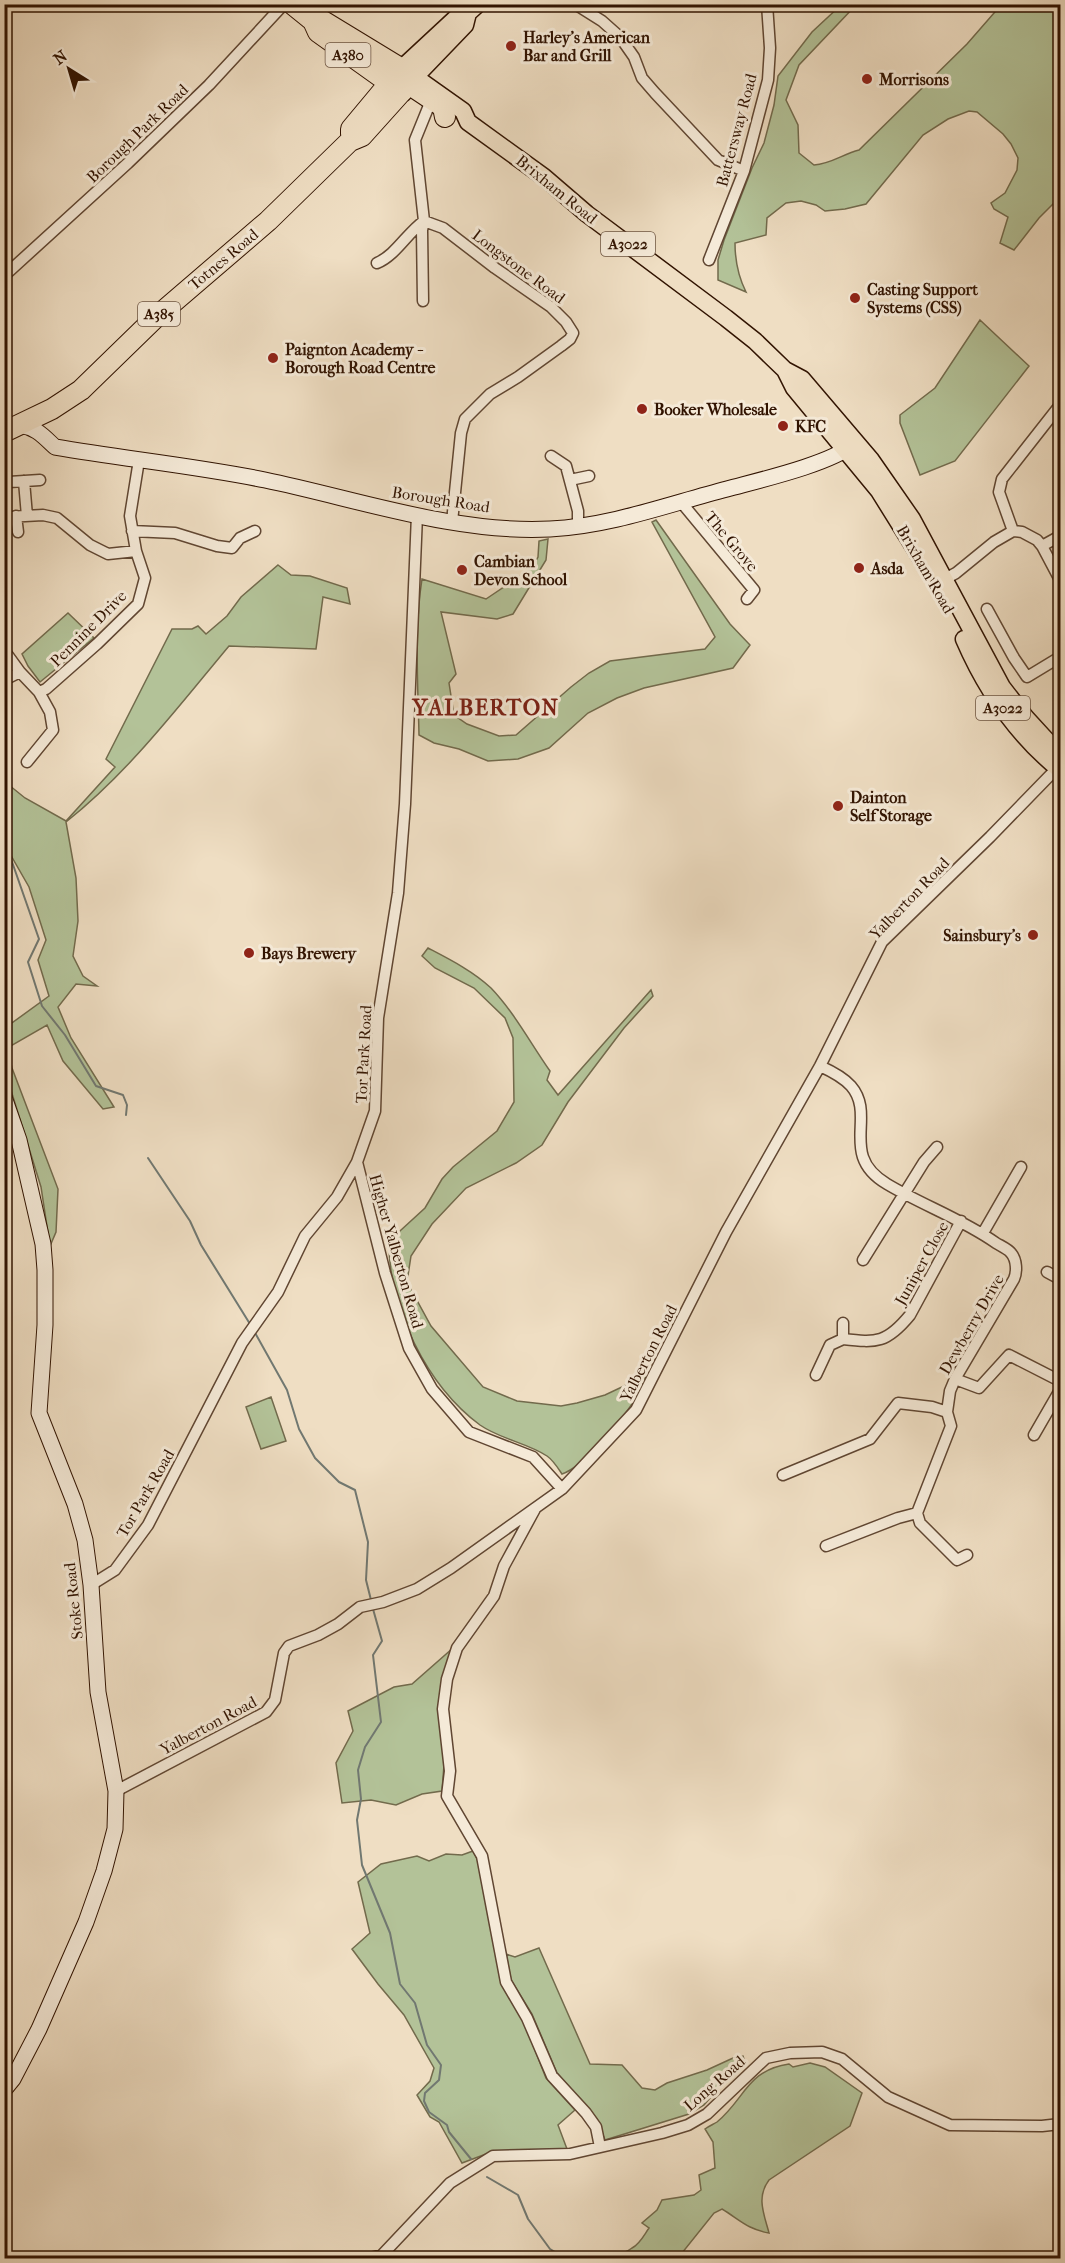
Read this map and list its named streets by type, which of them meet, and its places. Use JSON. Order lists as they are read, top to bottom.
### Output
{
  "streets": {
    "highway": ["A380", "Totnes Road", "A385"],
    "main road": ["Brixham Road", "A3022"],
    "street": [
      "Battersway Road",
      "Borough Park Road",
      "Longstone Road",
      "Borough Road",
      "The Grove",
      "Pennine Drive",
      "Yalberton Road",
      "Tor Park Road",
      "Higher Yalberton Road",
      "Juniper Close",
      "Dewberry Drive",
      "Stoke Road",
      "Long Road"
    ]
  },
  "crossings": [
    ["A380", "Brixham Road"],
    ["A380", "Totnes Road"],
    ["Brixham Road", "Totnes Road"],
    ["Brixham Road", "Borough Road"],
    ["Brixham Road", "Yalberton Road"],
    ["Totnes Road", "Borough Road"],
    ["Longstone Road", "Borough Road"],
    ["Borough Road", "The Grove"],
    ["Borough Road", "Pennine Drive"],
    ["Borough Road", "Tor Park Road"],
    ["Yalberton Road", "Higher Yalberton Road"],
    ["Yalberton Road", "Dewberry Drive"],
    ["Yalberton Road", "Stoke Road"],
    ["Tor Park Road", "Higher Yalberton Road"],
    ["Tor Park Road", "Stoke Road"],
    ["Juniper Close", "Dewberry Drive"]
  ],
  "districts": ["YALBERTON"],
  "places": [
    "Harley's American Bar and Grill",
    "Morrisons",
    "Casting Support Systems (CSS)",
    "Paignton Academy - Borough Road Centre",
    "Booker Wholesale",
    "KFC",
    "Asda",
    "Cambian Devon School",
    "Dainton Self Storage",
    "Sainsbury's",
    "Bays Brewery"
  ],
  "north": "top left"
}
